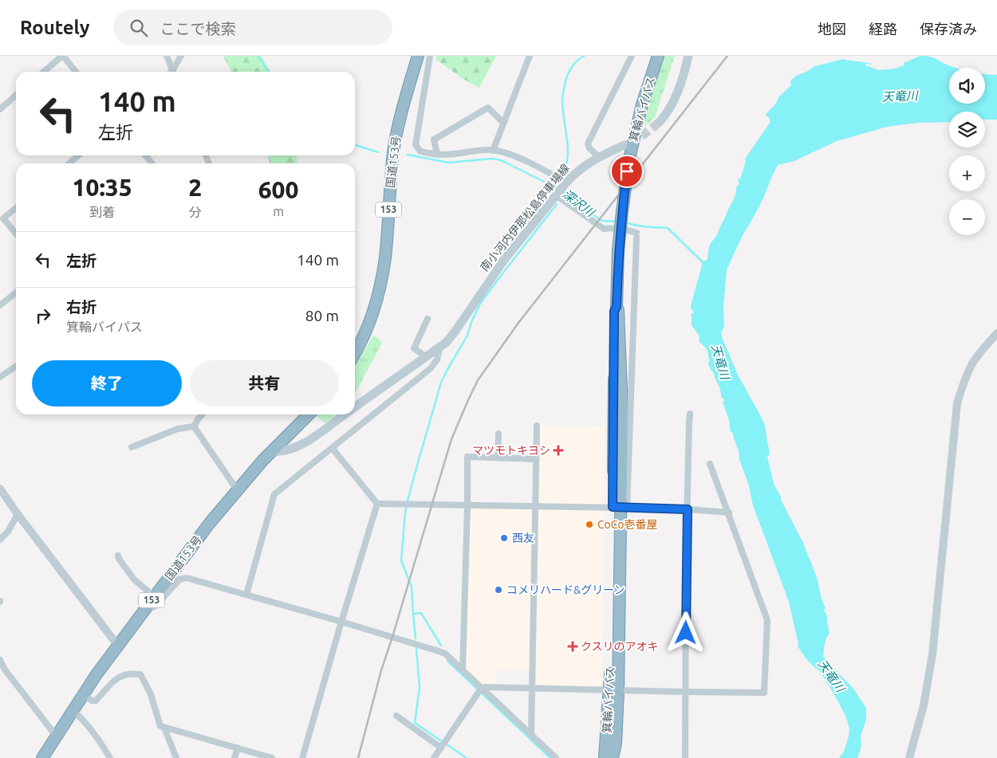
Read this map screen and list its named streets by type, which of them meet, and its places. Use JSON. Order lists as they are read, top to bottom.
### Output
{
  "streets": {
    "highway": ["箕輪バイパス", "国道153号", "153"],
    "main road": ["南小河内伊那松島停車場線"]
  },
  "crossings": [
    ["国道153号", "南小河内伊那松島停車場線"]
  ],
  "water": ["天竜川", "深沢川"],
  "places": {
    "health": ["マツモトキヨシ", "クスリのアオキ"],
    "other": ["CoCo壱番屋", "西友", "コメリハード&グリーン"]
  },
  "page": {
    "header": "Routely",
    "search": "ここで検索",
    "nav": ["地図", "経路", "保存済み"],
    "map_buttons": ["+", "−"],
    "turn": ["140 m", "左折"],
    "eta": [
      "10:35",
      "到着",
      "2",
      "分",
      "600",
      "m"
    ],
    "list": [
      {
        "name": "左折",
        "value": "140 m"
      },
      {
        "name": "右折",
        "note": "箕輪バイパス",
        "value": "80 m"
      }
    ],
    "buttons": ["終了", "共有"]
  }
}
